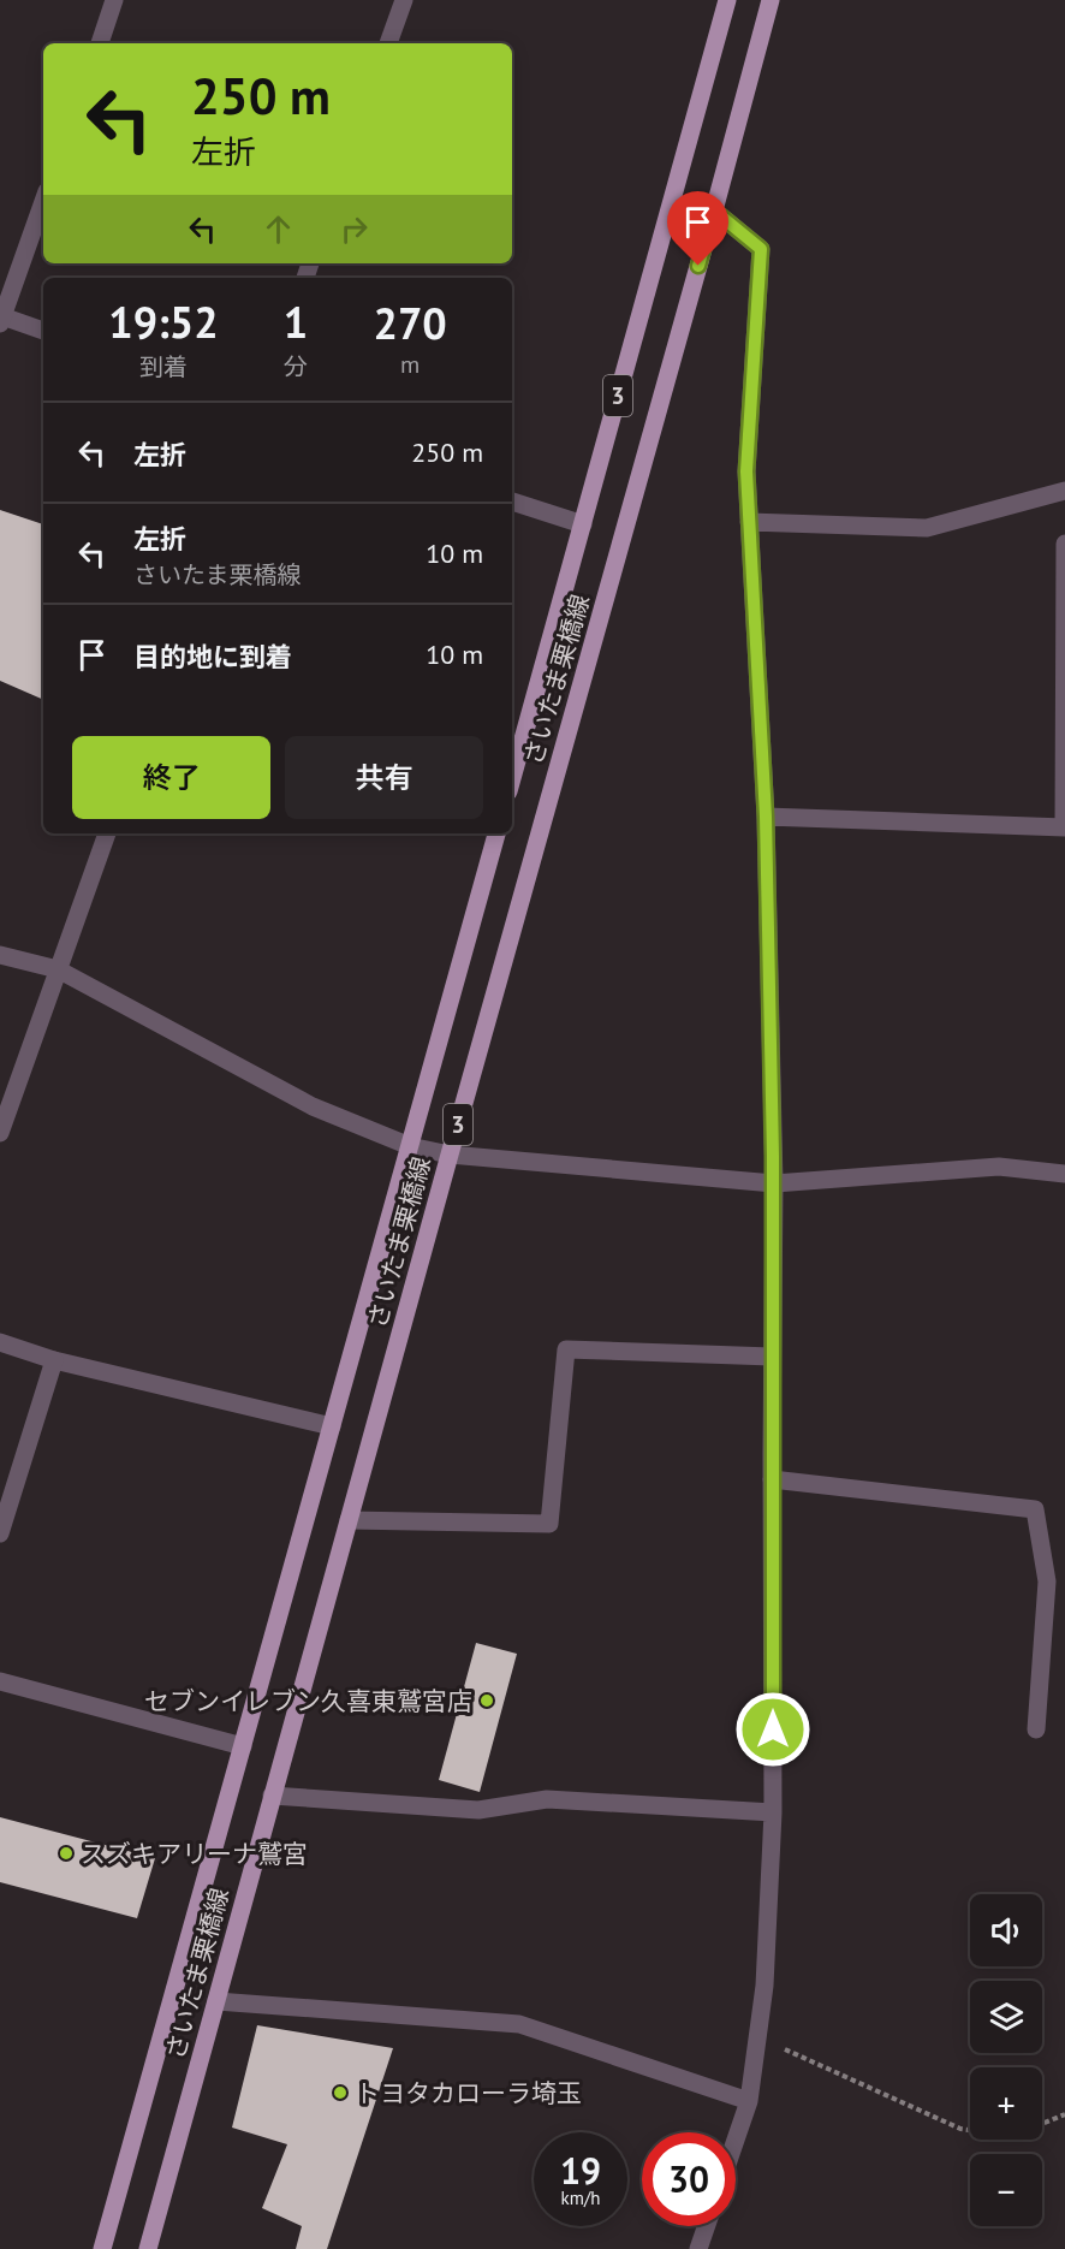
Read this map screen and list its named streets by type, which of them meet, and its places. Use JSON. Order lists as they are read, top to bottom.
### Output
{
  "streets": {
    "main road": ["3", "さいたま栗橋線"]
  },
  "places": ["セブンイレブン久喜東鷲宮店", "スズキアリーナ鷲宮", "トヨタカローラ埼玉"],
  "page": {
    "turn": ["250 m", "左折"],
    "eta": [
      "19:52",
      "到着",
      "1",
      "分",
      "270",
      "m"
    ],
    "list": [
      {
        "name": "左折",
        "value": "250 m"
      },
      {
        "name": "左折",
        "note": "さいたま栗橋線",
        "value": "10 m"
      },
      {
        "name": "目的地に到着",
        "value": "10 m"
      }
    ],
    "buttons": ["終了", "共有"],
    "map_buttons": ["+", "−"],
    "speed": "19 km/h",
    "limit": "30"
  }
}
